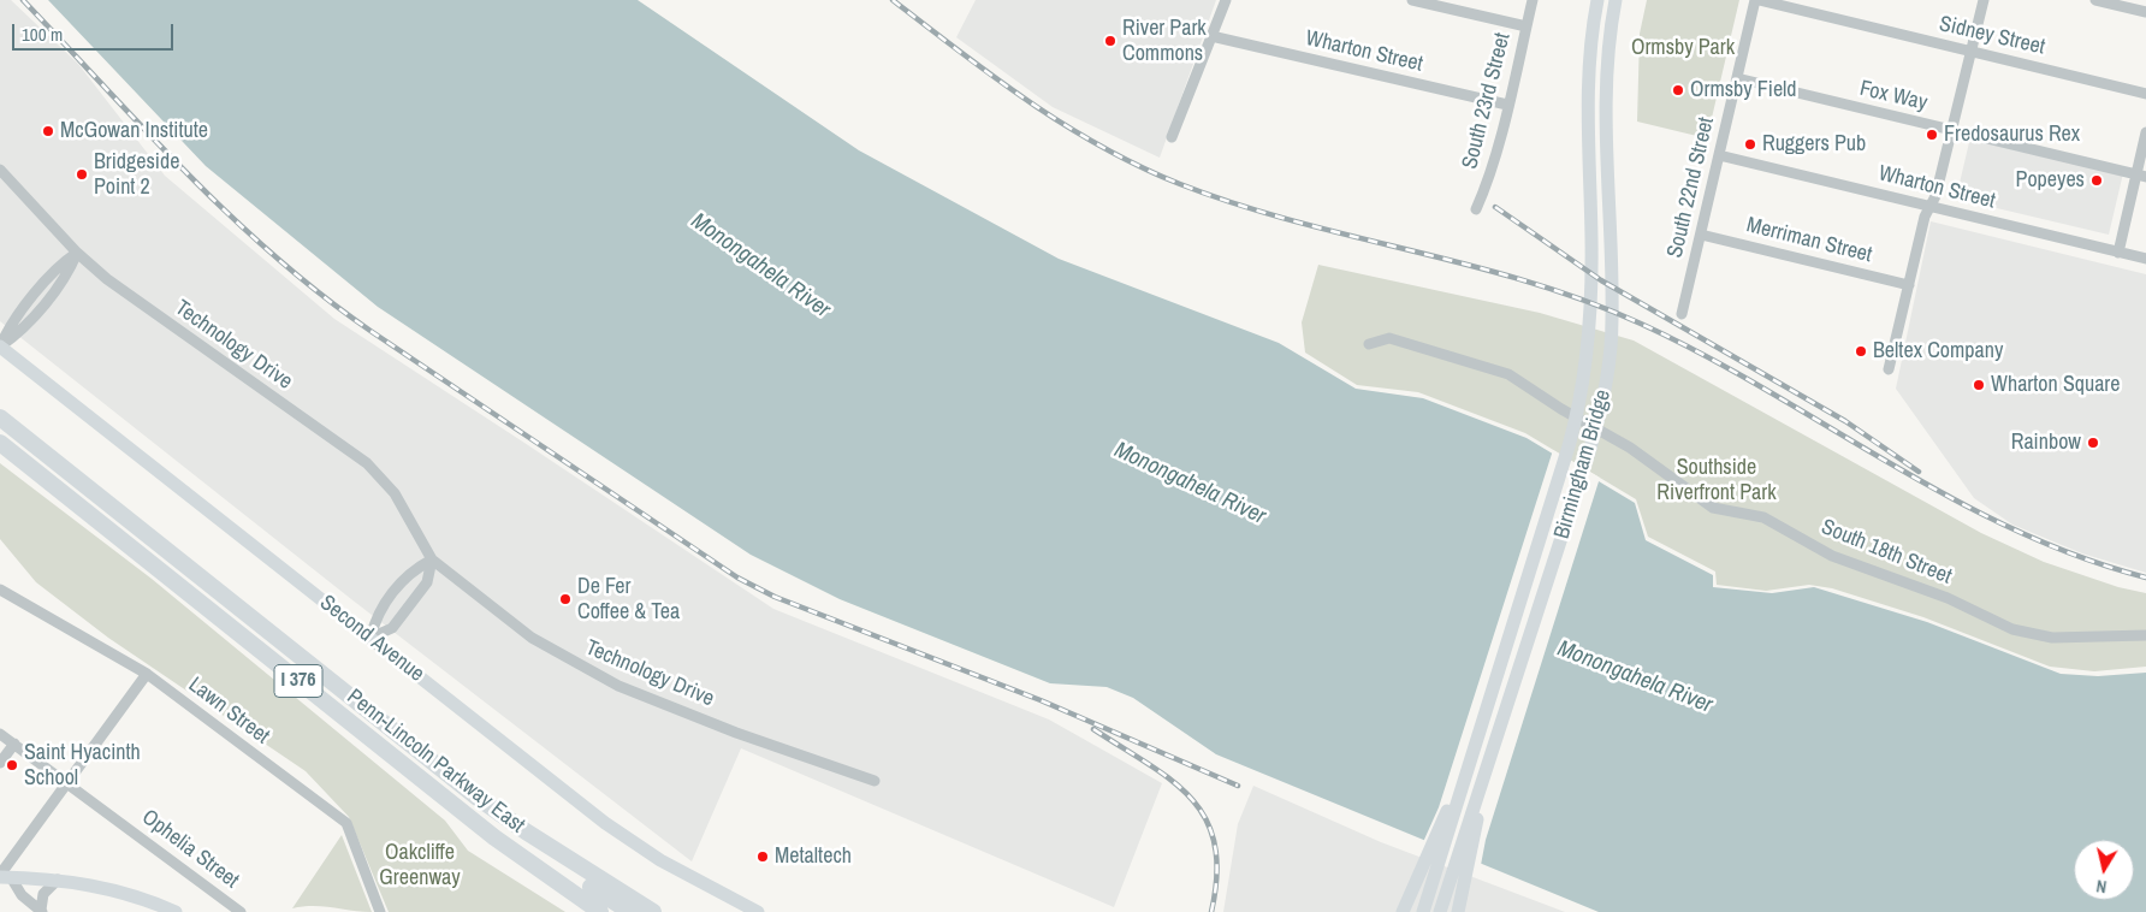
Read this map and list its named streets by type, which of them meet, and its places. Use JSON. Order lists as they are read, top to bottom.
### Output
{
  "streets": {
    "highway": ["I 376", "Penn-Lincoln Parkway East"],
    "main road": ["Birmingham Bridge", "Second Avenue"],
    "street": [
      "Sidney Street",
      "Wharton Street",
      "Fox Way",
      "South 23rd Street",
      "South 22nd Street",
      "Merriman Street",
      "Technology Drive",
      "South 18th Street",
      "Lawn Street",
      "Ophelia Street"
    ]
  },
  "crossings": [
    ["Sidney Street", "South 22nd Street"],
    ["Wharton Street", "South 23rd Street"],
    ["Wharton Street", "South 22nd Street"],
    ["Fox Way", "South 22nd Street"],
    ["South 22nd Street", "Merriman Street"]
  ],
  "water": ["Monongahela River"],
  "parks": ["Ormsby Park", "Southside Riverfront Park", "Oakcliffe Greenway"],
  "places": [
    "River Park Commons",
    "Ormsby Field",
    "McGowan Institute",
    "Fredosaurus Rex",
    "Ruggers Pub",
    "Bridgeside Point 2",
    "Popeyes",
    "Beltex Company",
    "Wharton Square",
    "Rainbow",
    "De Fer Coffee & Tea",
    "Saint Hyacinth School",
    "Metaltech"
  ],
  "scale_bar": "100 m",
  "north": "bottom"
}
